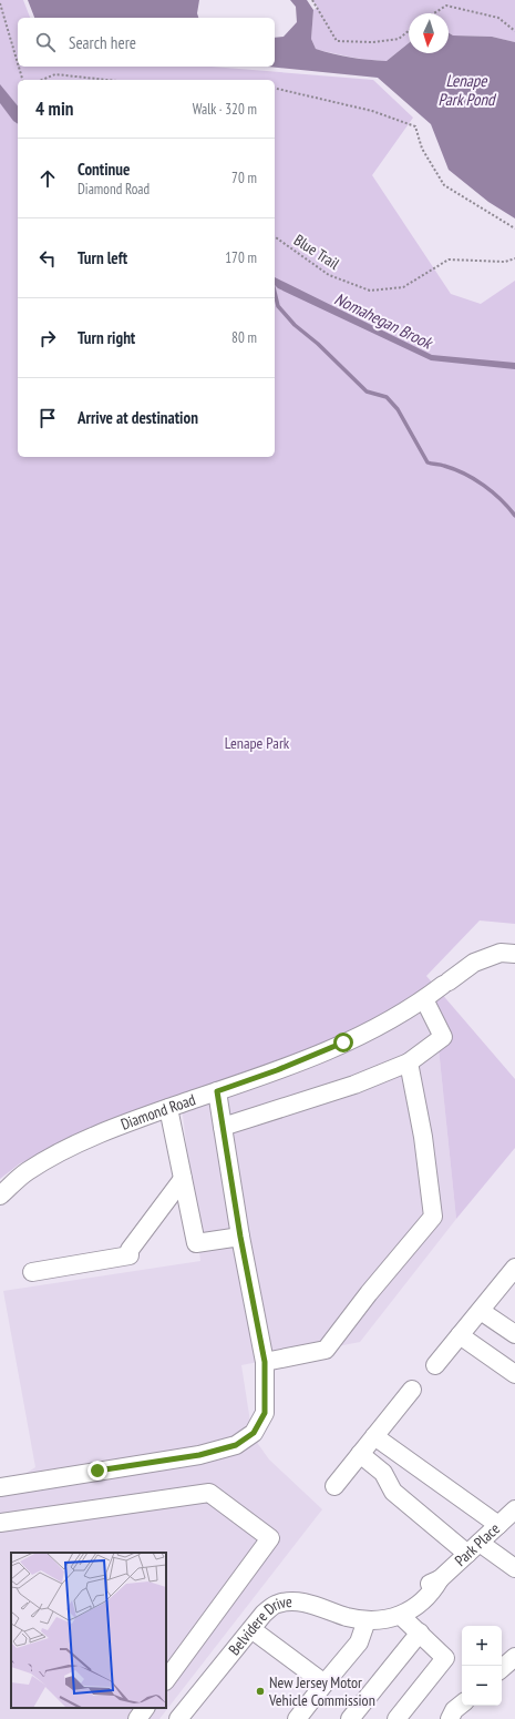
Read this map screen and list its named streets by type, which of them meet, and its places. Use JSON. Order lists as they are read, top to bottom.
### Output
{
  "streets": {
    "street": ["Diamond Road", "Park Place", "Belvidere Drive"],
    "path": ["Blue Trail"]
  },
  "crossings": [
    ["Park Place", "Belvidere Drive"]
  ],
  "water": ["Lenape Park Pond", "Nomahegan Brook"],
  "parks": ["Lenape Park"],
  "places": ["New Jersey Motor Vehicle Commission"],
  "north": "bottom",
  "page": {
    "search": "Search here",
    "heading": ["4 min", "Walk · 320 m"],
    "list": [
      ["Continue", "Diamond Road", "70 m"],
      ["Turn left", "170 m"],
      ["Turn right", "80 m"],
      "Arrive at destination"
    ],
    "map_buttons": ["+", "−"]
  }
}
